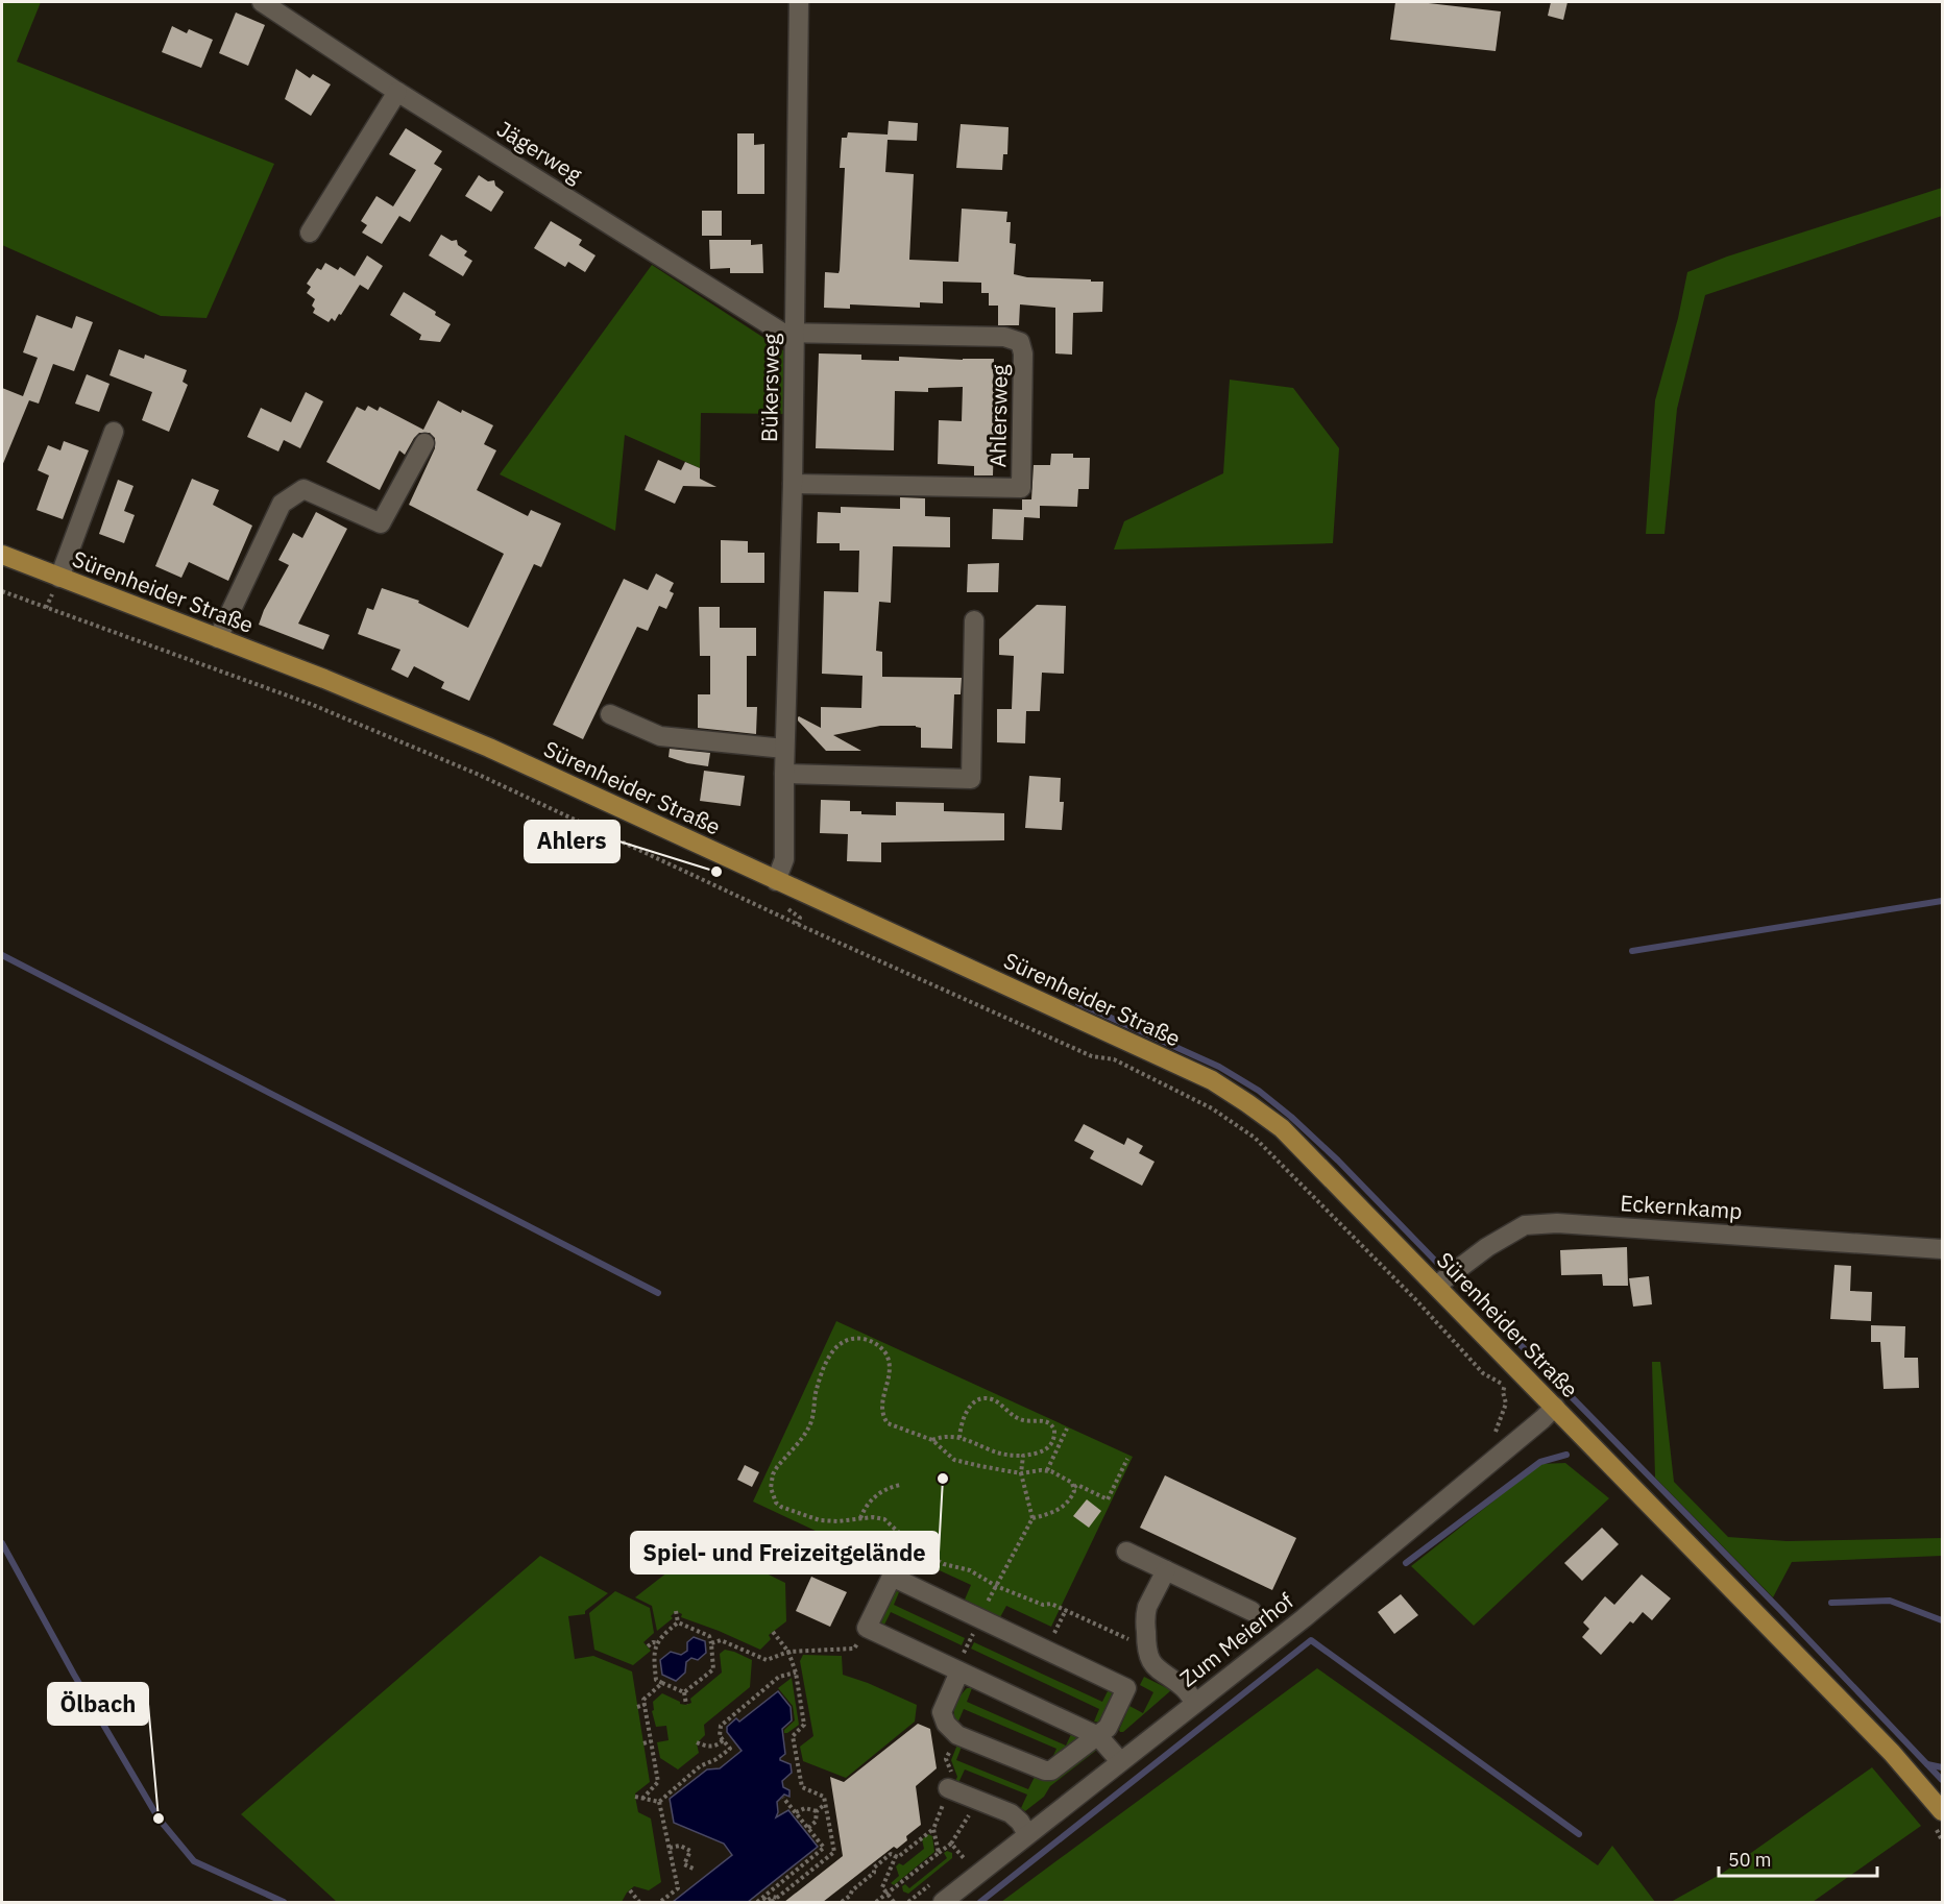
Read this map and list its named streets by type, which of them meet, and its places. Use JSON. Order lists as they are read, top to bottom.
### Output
{
  "streets": {
    "main road": ["Sürenheider Straße"],
    "street": [
      "Jägerweg",
      "Bükersweg",
      "Ahlersweg",
      "Eckernkamp",
      "Zum Meierhof"
    ]
  },
  "crossings": [
    ["Jägerweg", "Bükersweg"],
    ["Jägerweg", "Ahlersweg"],
    ["Bükersweg", "Ahlersweg"],
    ["Bükersweg", "Sürenheider Straße"],
    ["Sürenheider Straße", "Eckernkamp"],
    ["Sürenheider Straße", "Zum Meierhof"]
  ],
  "places": ["Ahlers", "Spiel- und Freizeitgelände", "Ölbach"],
  "scale_bar": "50 m"
}
